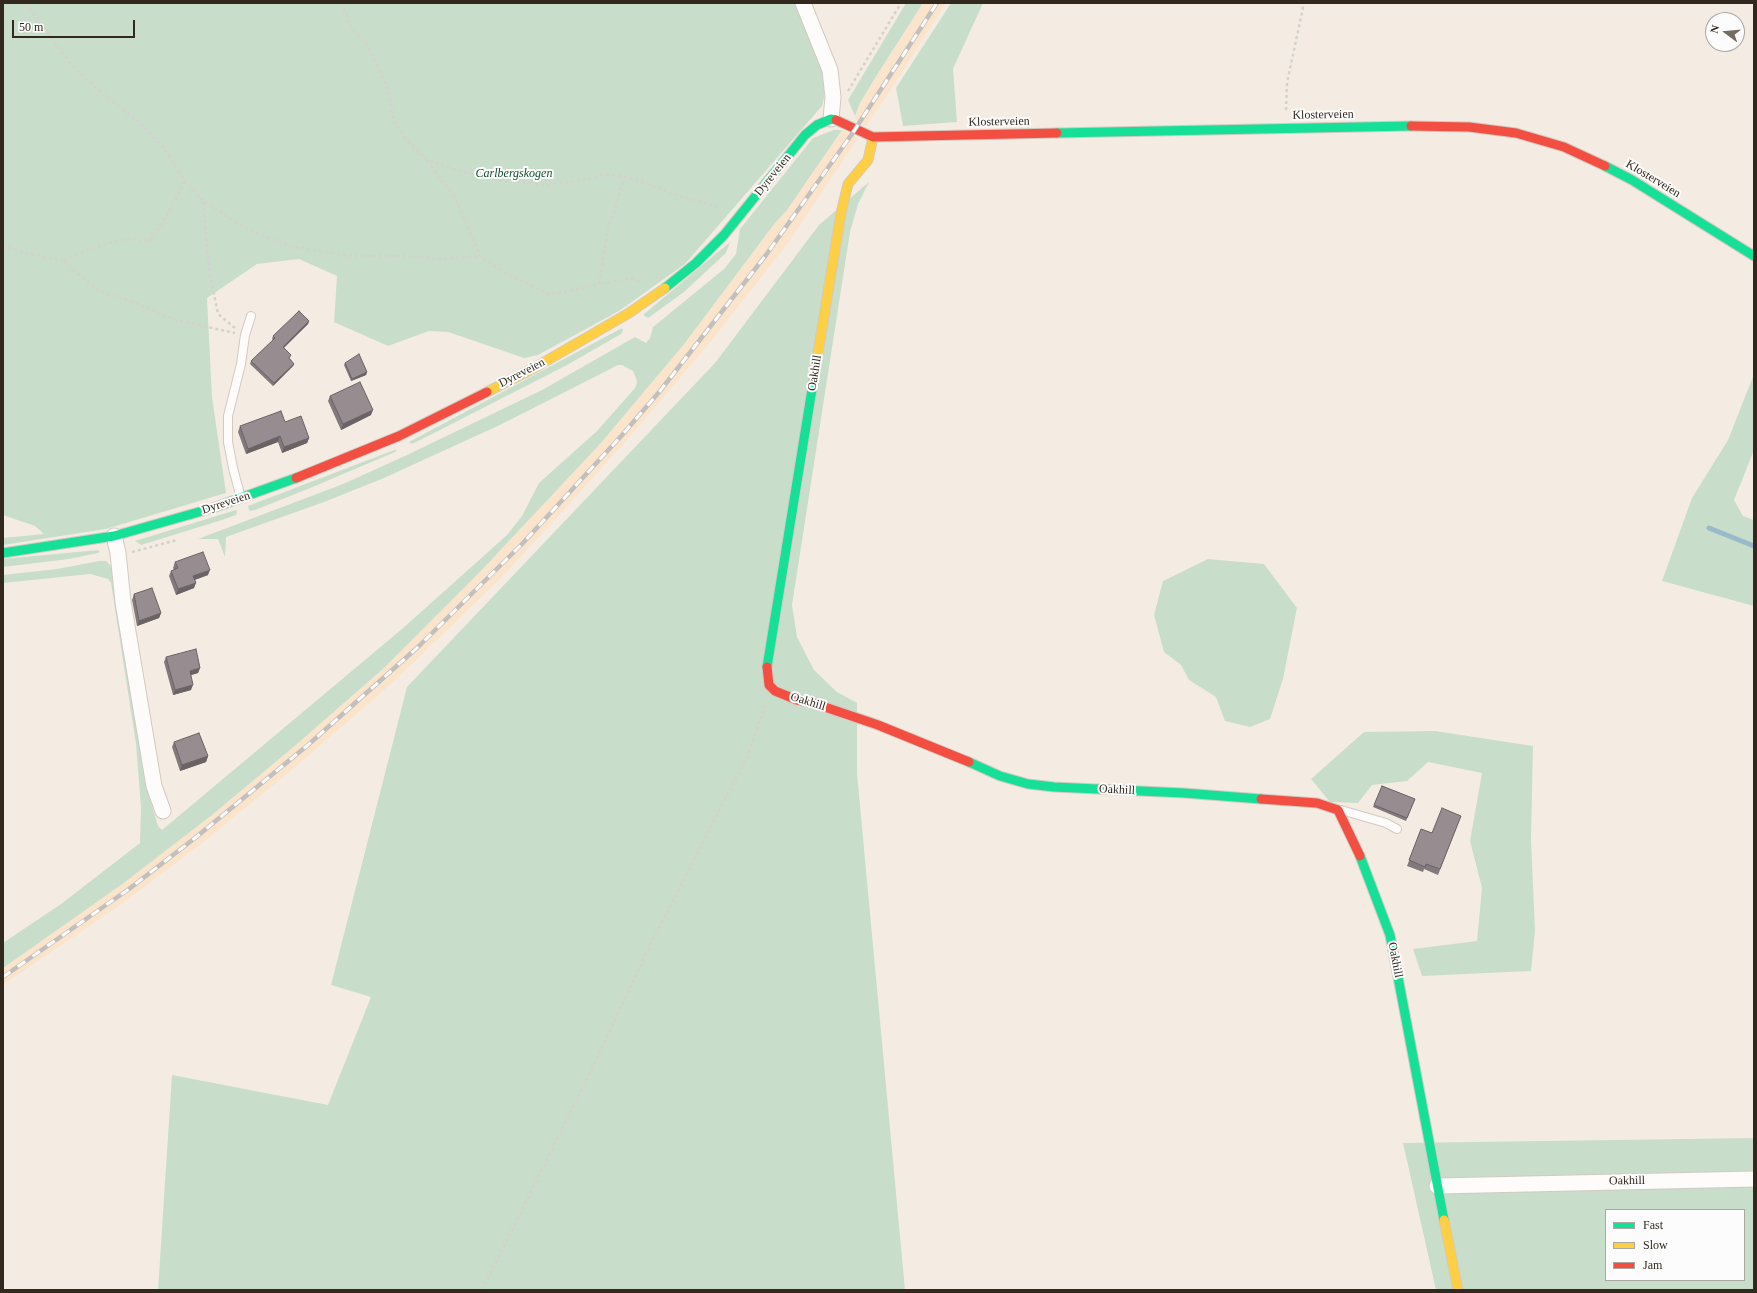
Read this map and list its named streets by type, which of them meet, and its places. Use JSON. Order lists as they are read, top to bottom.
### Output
{
  "streets": {
    "main road": ["Klosterveien", "Dyreveien", "Oakhill"]
  },
  "crossings": [
    ["Klosterveien", "Dyreveien"],
    ["Klosterveien", "Oakhill"]
  ],
  "parks": ["Carlbergskogen"],
  "legend": ["Fast", "Slow", "Jam"],
  "scale_bar": "50 m",
  "north": "left"
}
